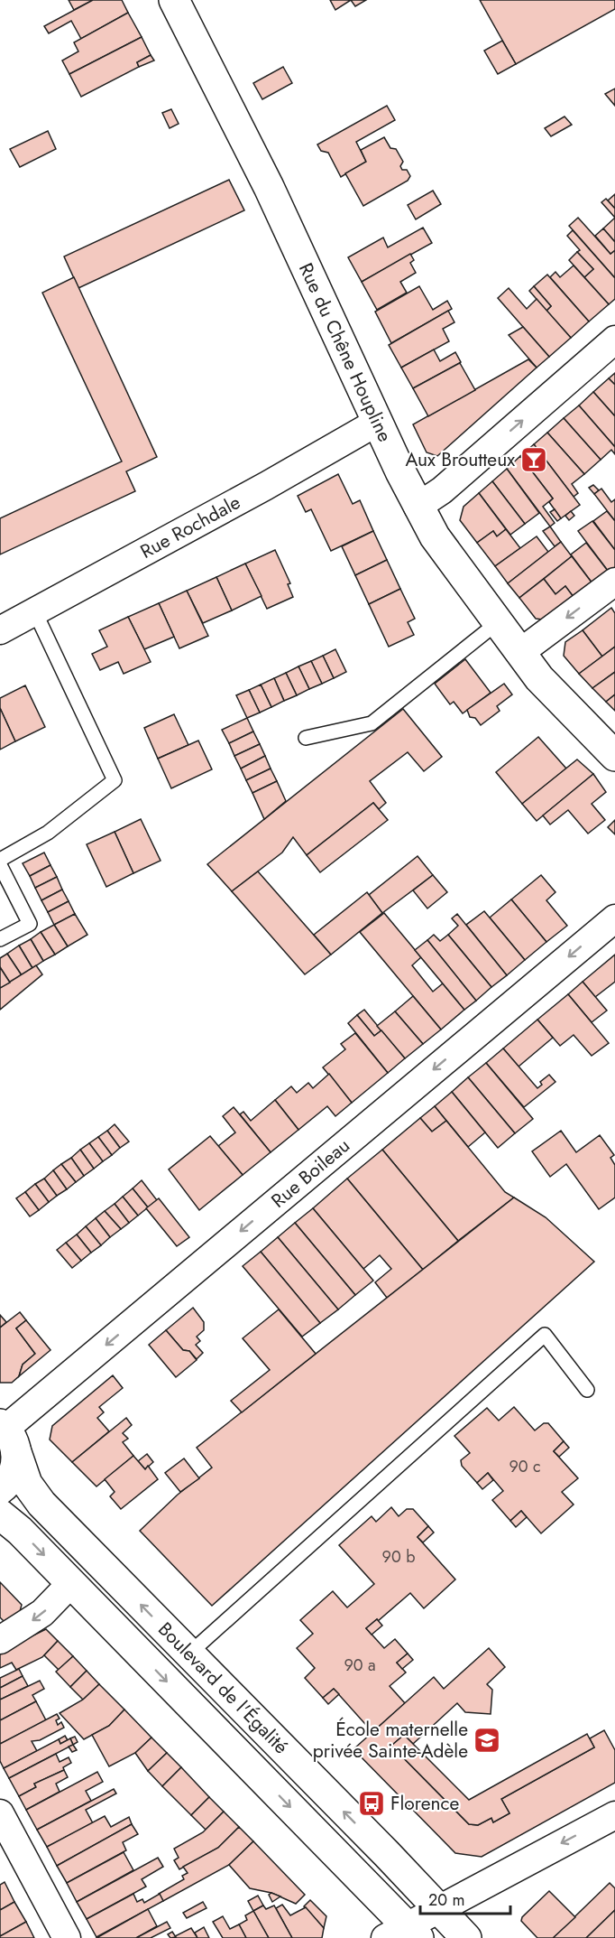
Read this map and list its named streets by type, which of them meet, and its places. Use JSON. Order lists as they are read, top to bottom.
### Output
{
  "streets": {
    "main road": ["Rue du Chêne Houpline", "Boulevard de l'Égalité"],
    "street": ["Rue Rochdale", "Rue Boileau"]
  },
  "crossings": [
    ["Rue du Chêne Houpline", "Rue Rochdale"],
    ["Rue Boileau", "Boulevard de l'Égalité"]
  ],
  "one_way": ["Rue Boileau"],
  "places": {
    "bar": ["Aux Broutteux"],
    "school or university": ["École maternelle privée Sainte-Adèle"],
    "bus stop": ["Florence"]
  },
  "house_numbers": ["90 c", "90 b", "90 a"],
  "scale_bar": "20 m"
}
